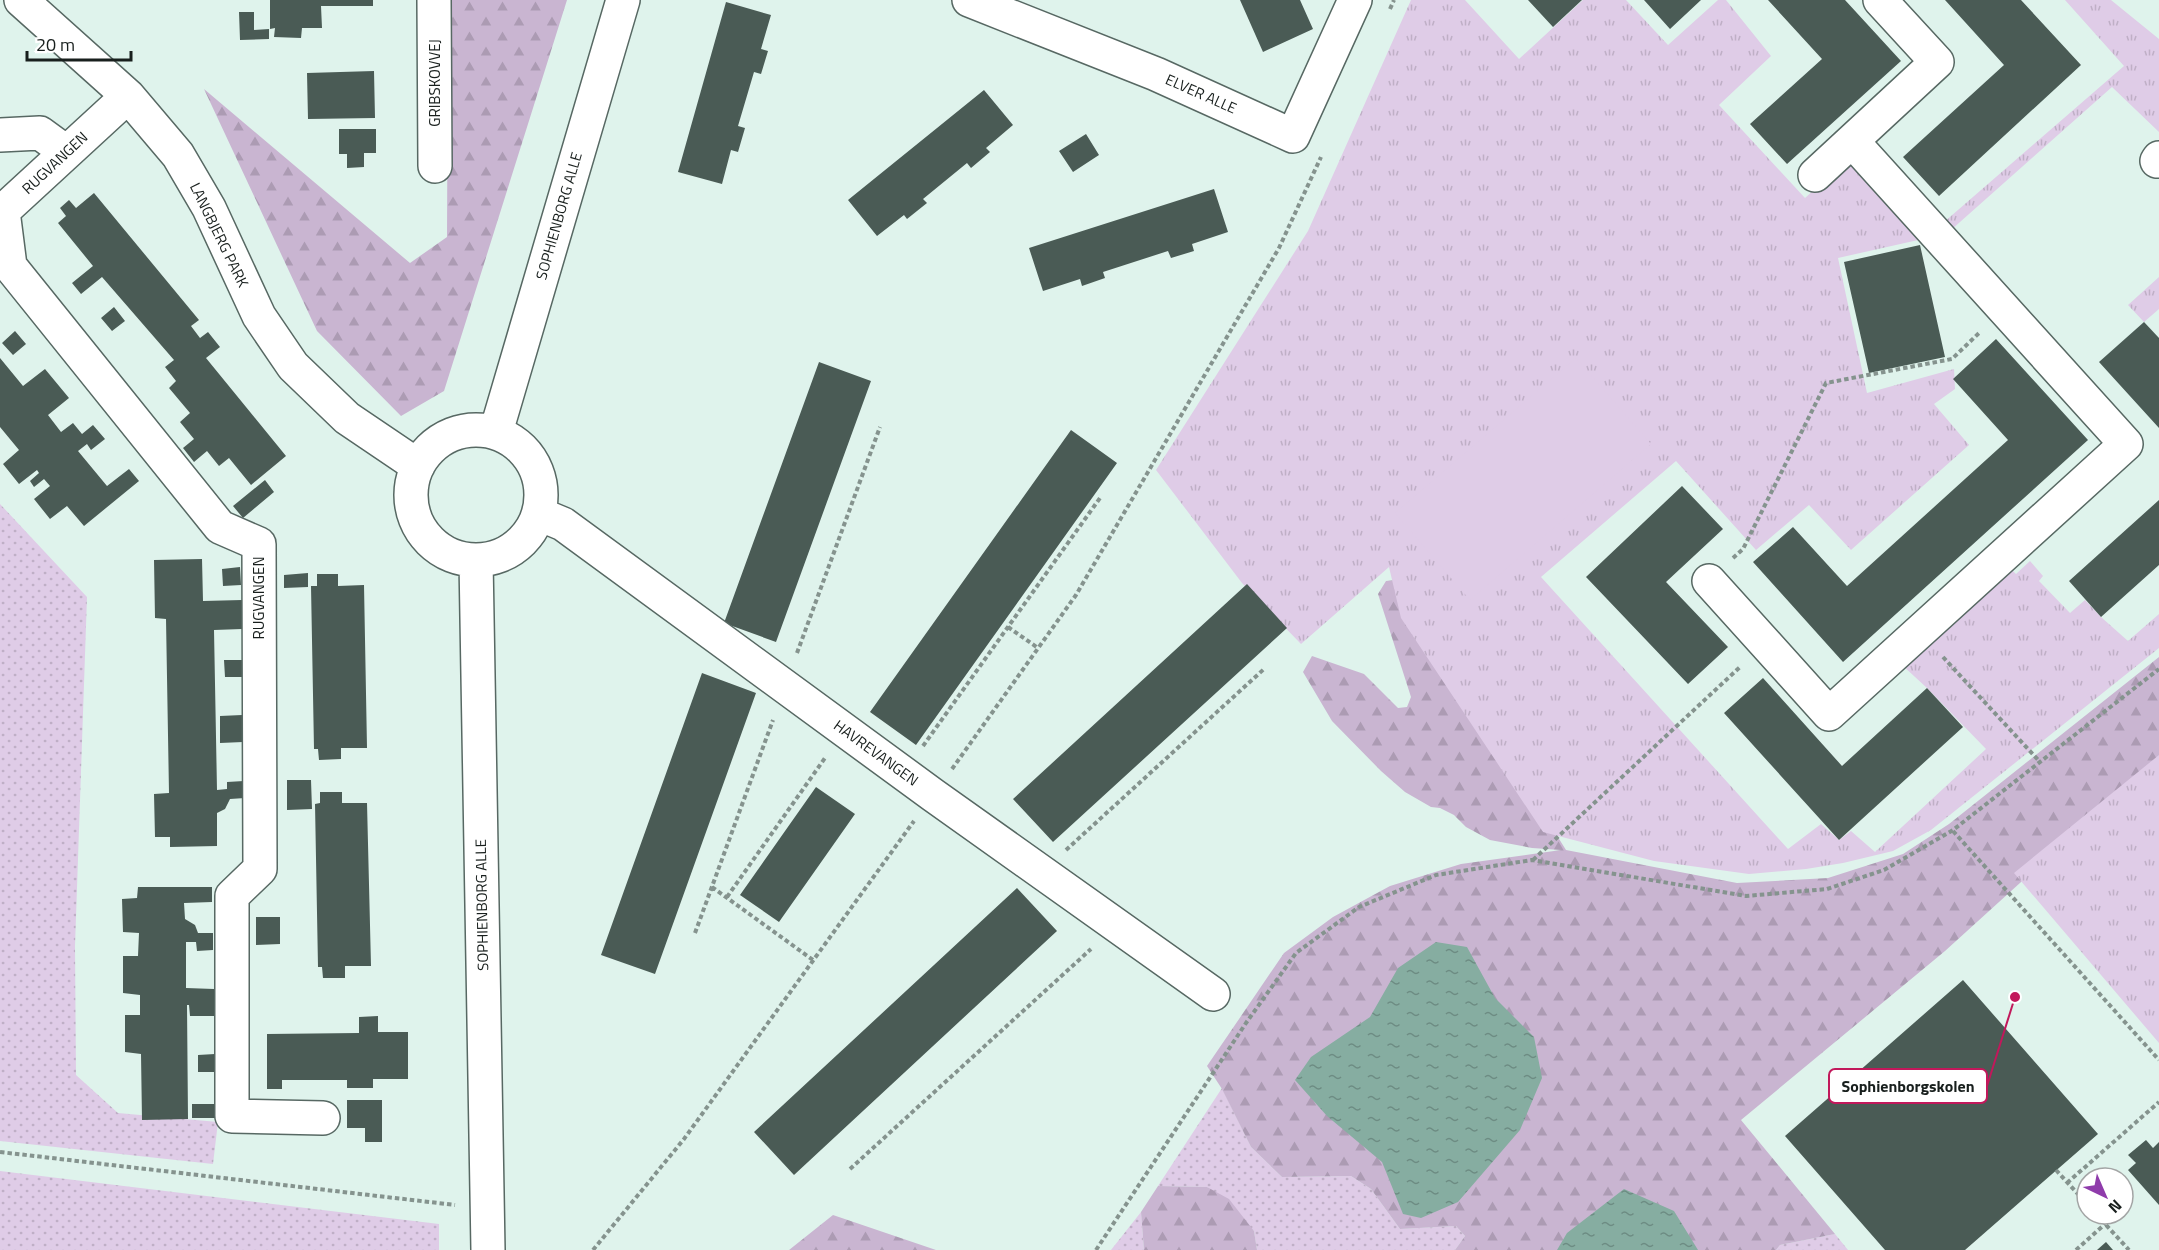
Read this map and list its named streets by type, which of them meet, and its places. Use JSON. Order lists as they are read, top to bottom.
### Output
{
  "streets": {
    "street": [
      "GRIBSKOVVEJ",
      "ELVER ALLE",
      "RUGVANGEN",
      "SOPHIENBORG ALLE",
      "LANGBJERG PARK",
      "HAVREVANGEN"
    ]
  },
  "crossings": [
    ["RUGVANGEN", "LANGBJERG PARK"],
    ["SOPHIENBORG ALLE", "LANGBJERG PARK"],
    ["SOPHIENBORG ALLE", "HAVREVANGEN"],
    ["LANGBJERG PARK", "HAVREVANGEN"]
  ],
  "places": ["Sophienborgskolen"],
  "scale_bar": "20 m",
  "north": "bottom right"
}
